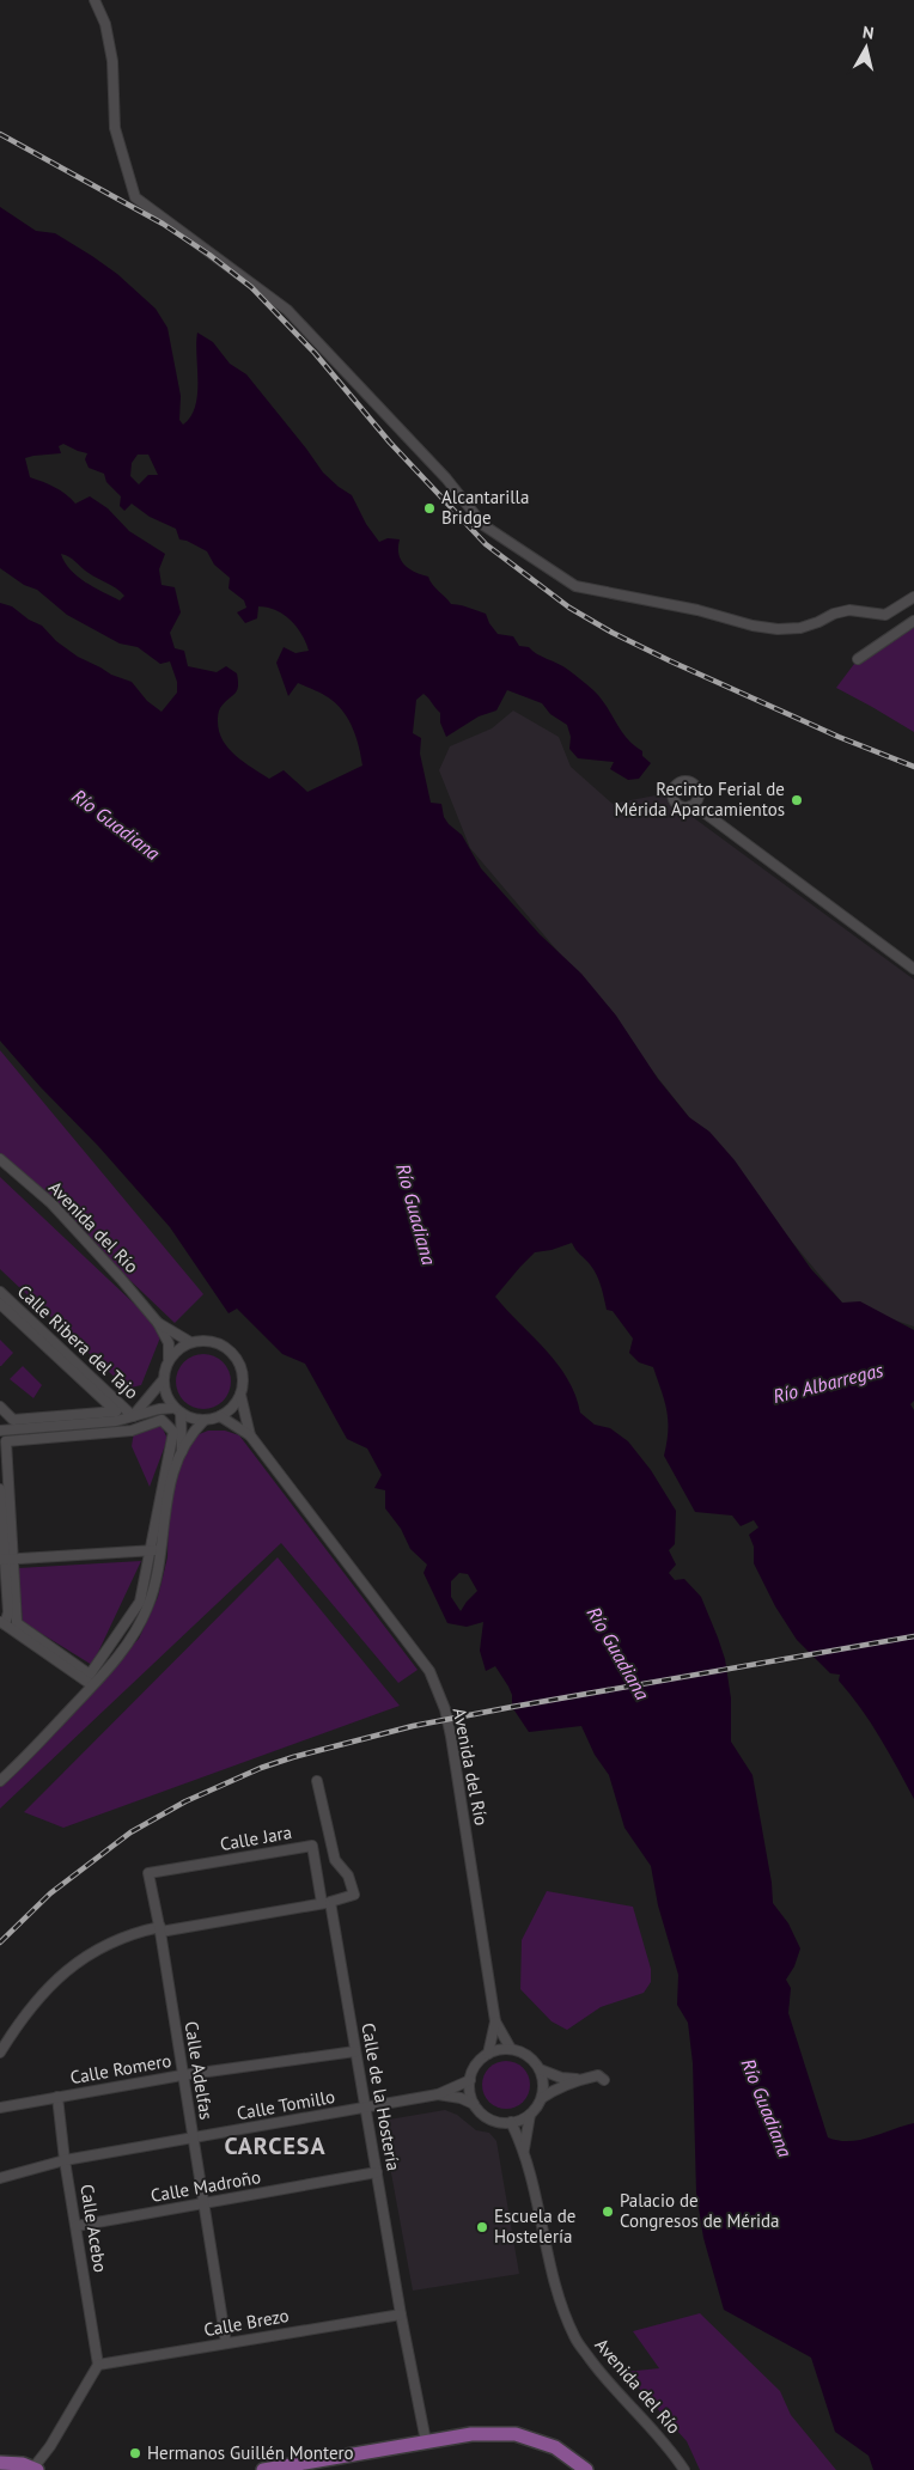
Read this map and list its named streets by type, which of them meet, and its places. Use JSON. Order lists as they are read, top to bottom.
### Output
{
  "streets": {
    "street": [
      "Avenida del Río",
      "Calle Ribera del Tajo",
      "Calle Jara",
      "Calle Romero",
      "Calle Adelfas",
      "Calle de la Hostería",
      "Calle Tomillo",
      "Calle Madroño",
      "Calle Acebo",
      "Calle Brezo"
    ]
  },
  "crossings": [
    ["Avenida del Río", "Calle Tomillo"],
    ["Calle Jara", "Calle Adelfas"],
    ["Calle Jara", "Calle de la Hostería"],
    ["Calle Romero", "Calle Adelfas"],
    ["Calle Romero", "Calle de la Hostería"],
    ["Calle Romero", "Calle Acebo"],
    ["Calle Adelfas", "Calle Tomillo"],
    ["Calle Adelfas", "Calle Madroño"],
    ["Calle Adelfas", "Calle Brezo"],
    ["Calle de la Hostería", "Calle Tomillo"],
    ["Calle de la Hostería", "Calle Madroño"],
    ["Calle de la Hostería", "Calle Brezo"],
    ["Calle Tomillo", "Calle Acebo"],
    ["Calle Madroño", "Calle Acebo"],
    ["Calle Acebo", "Calle Brezo"]
  ],
  "districts": ["CARCESA"],
  "water": ["Río Guadiana", "Río Albarregas"],
  "places": [
    "Alcantarilla Bridge",
    "Recinto Ferial de Mérida Aparcamientos",
    "Palacio de Congresos de Mérida",
    "Escuela de Hostelería",
    "Hermanos Guillén Montero"
  ],
  "north": "top"
}
